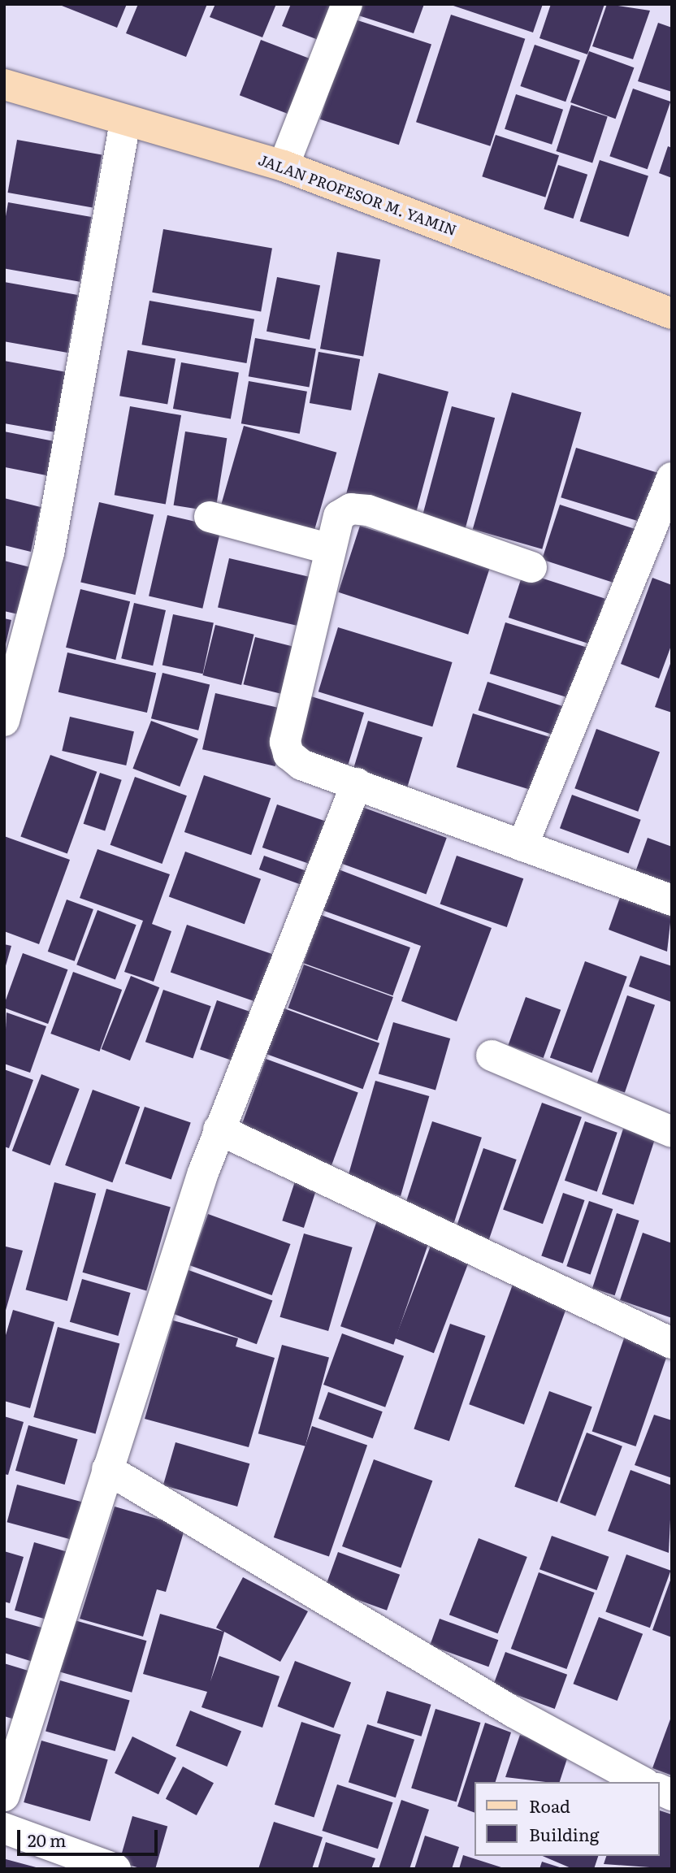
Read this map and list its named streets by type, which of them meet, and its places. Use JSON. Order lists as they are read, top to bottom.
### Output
{
  "streets": {
    "main road": ["JALAN PROFESOR M. YAMIN"]
  },
  "legend": ["Road", "Building"],
  "scale_bar": "20 m"
}
